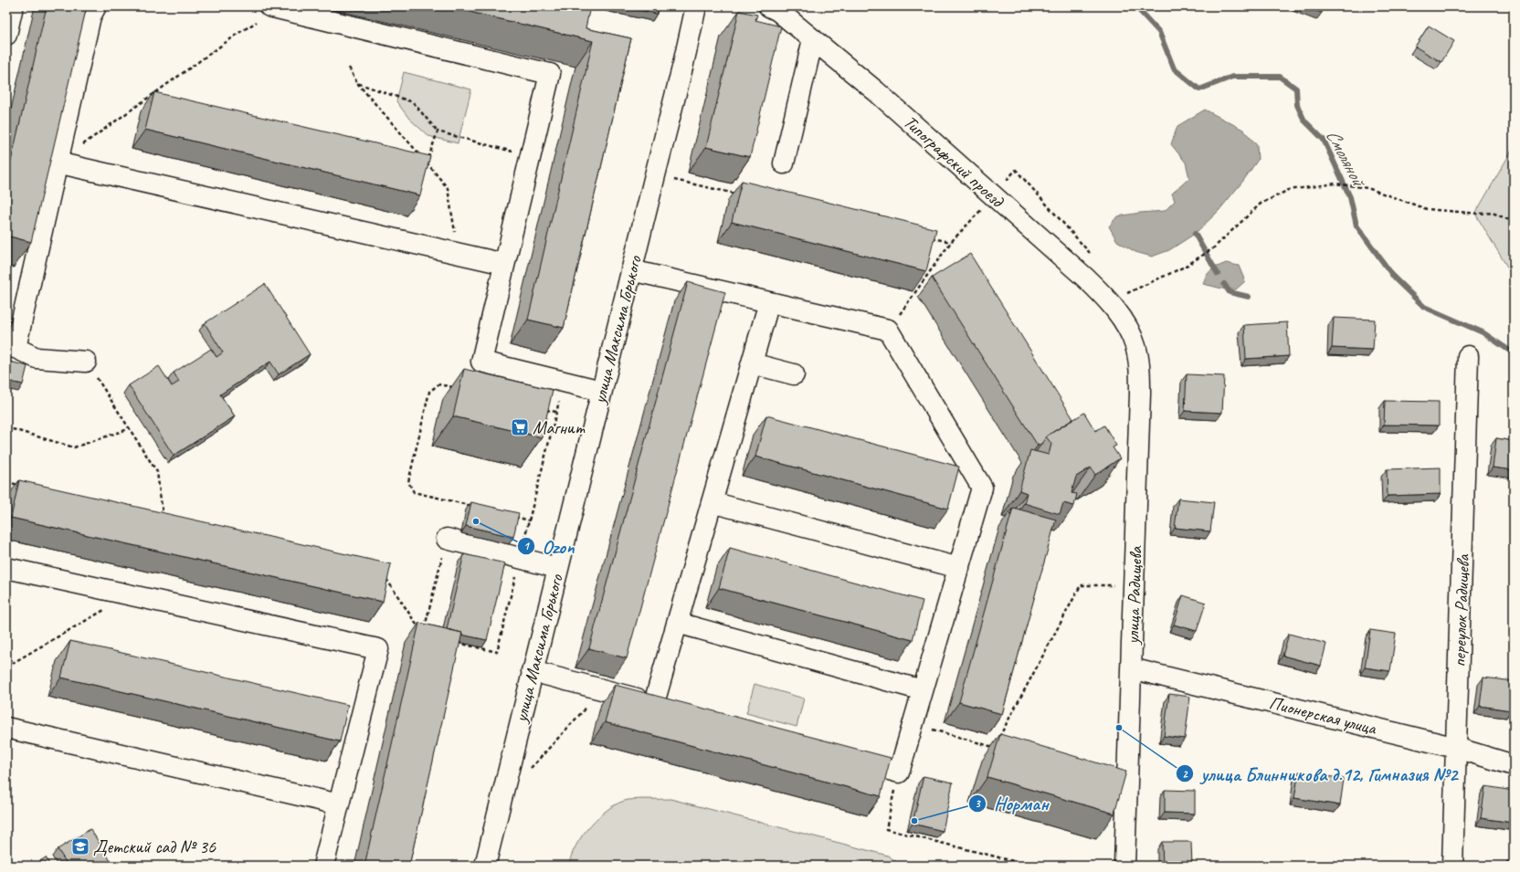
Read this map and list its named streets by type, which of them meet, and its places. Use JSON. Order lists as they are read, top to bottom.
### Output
{
  "streets": {
    "street": [
      "Типографский проезд",
      "улица Максима Горького",
      "улица Радищева",
      "переулок Радищева",
      "Пионерская улица"
    ]
  },
  "crossings": [
    ["Типографский проезд", "улица Радищева"],
    ["улица Радищева", "Пионерская улица"],
    ["переулок Радищева", "Пионерская улица"]
  ],
  "water": ["Смоляной"],
  "places": {
    "supermarket": ["Магнит"],
    "other": ["Ozon", "улица Блинникова д.12, Гимназия №2", "Норман"],
    "school or university": ["Детский сад № 36"]
  }
}
